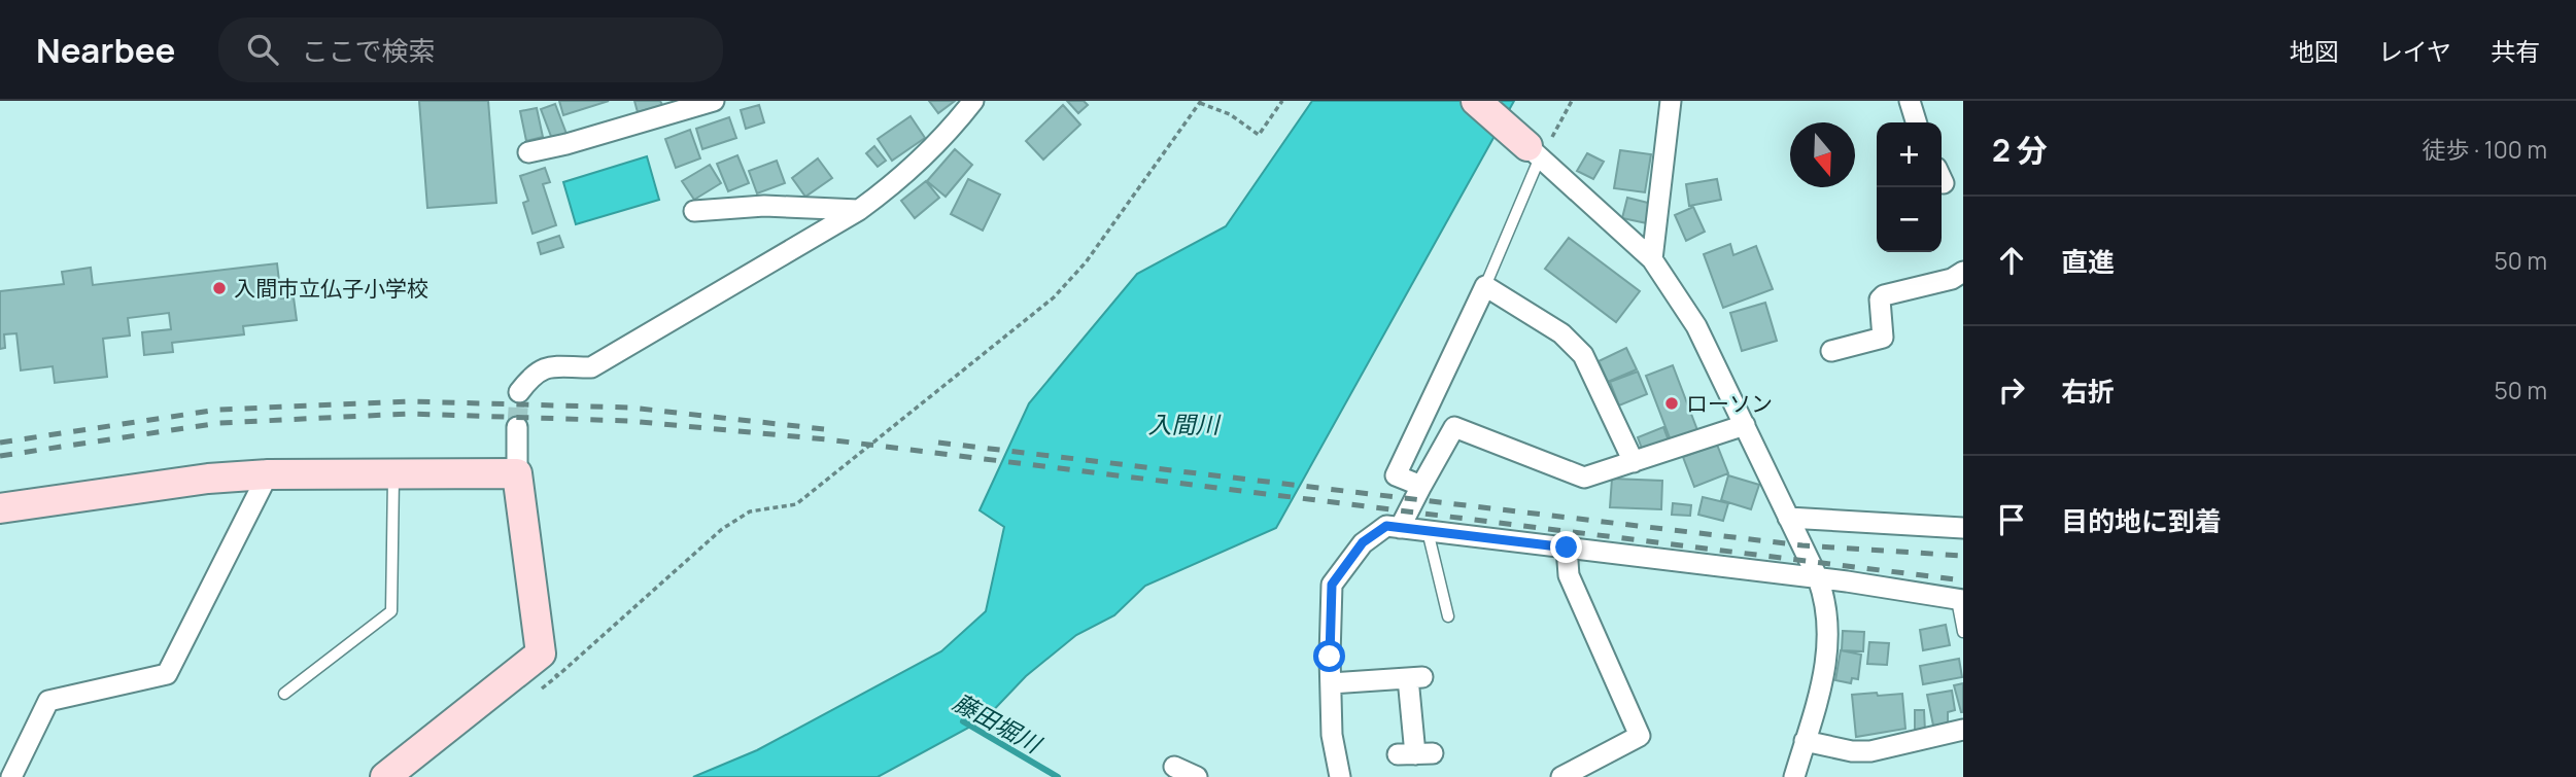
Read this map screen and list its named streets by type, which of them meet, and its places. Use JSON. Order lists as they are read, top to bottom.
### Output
{
  "water": ["入間川", "藤田堀川"],
  "places": ["入間市立仏子小学校", "ローソン"],
  "north": "bottom",
  "page": {
    "header": "Nearbee",
    "search": "ここで検索",
    "nav": ["地図", "レイヤ", "共有"],
    "heading": ["2 分", "徒歩 · 100 m"],
    "map_buttons": ["+", "−"],
    "list": [
      ["直進", "50 m"],
      ["右折", "50 m"],
      "目的地に到着"
    ]
  }
}
